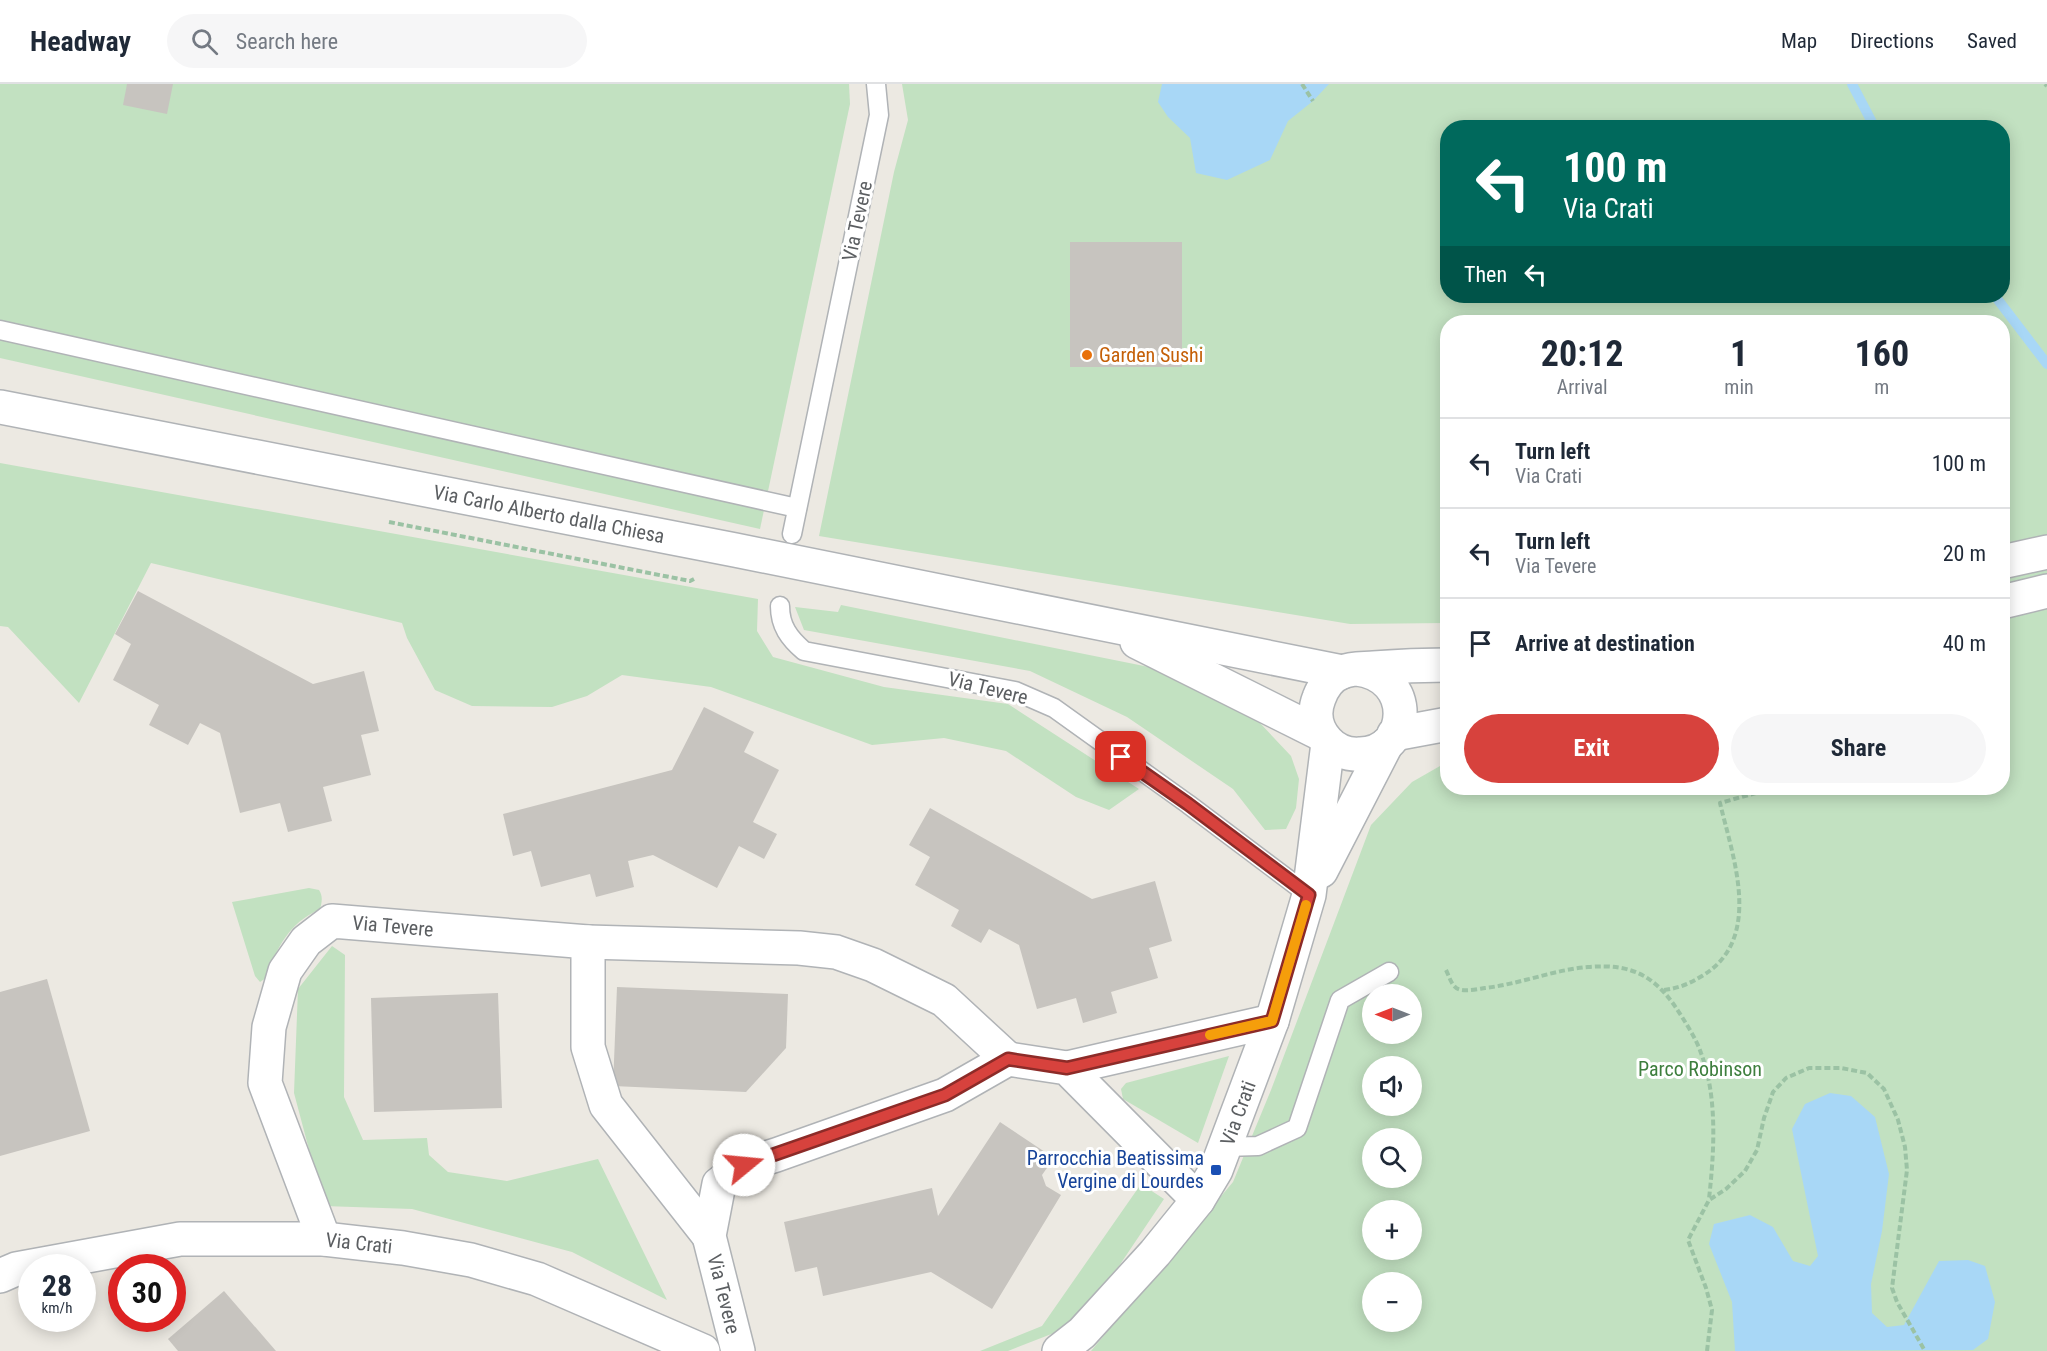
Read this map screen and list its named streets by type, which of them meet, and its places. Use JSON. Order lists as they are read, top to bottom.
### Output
{
  "streets": {
    "street": ["Via Tevere", "Via Carlo Alberto dalla Chiesa", "Via Crati"]
  },
  "crossings": [
    ["Via Tevere", "Via Crati"],
    ["Via Carlo Alberto dalla Chiesa", "Via Crati"]
  ],
  "parks": ["Parco Robinson"],
  "places": {
    "other": ["Garden Sushi"],
    "transit": ["Parrocchia Beatissima Vergine di Lourdes"]
  },
  "north": "left",
  "page": {
    "header": "Headway",
    "search": "Search here",
    "nav": ["Map", "Directions", "Saved"],
    "turn": ["100 m", "Via Crati"],
    "then": "Then",
    "eta": [
      "20:12",
      "Arrival",
      "1",
      "min",
      "160",
      "m"
    ],
    "list": [
      {
        "name": "Turn left",
        "note": "Via Crati",
        "value": "100 m"
      },
      {
        "name": "Turn left",
        "note": "Via Tevere",
        "value": "20 m"
      },
      {
        "name": "Arrive at destination",
        "value": "40 m"
      }
    ],
    "buttons": ["Exit", "Share"],
    "map_buttons": ["+", "−"],
    "speed": "28 km/h",
    "limit": "30"
  }
}
